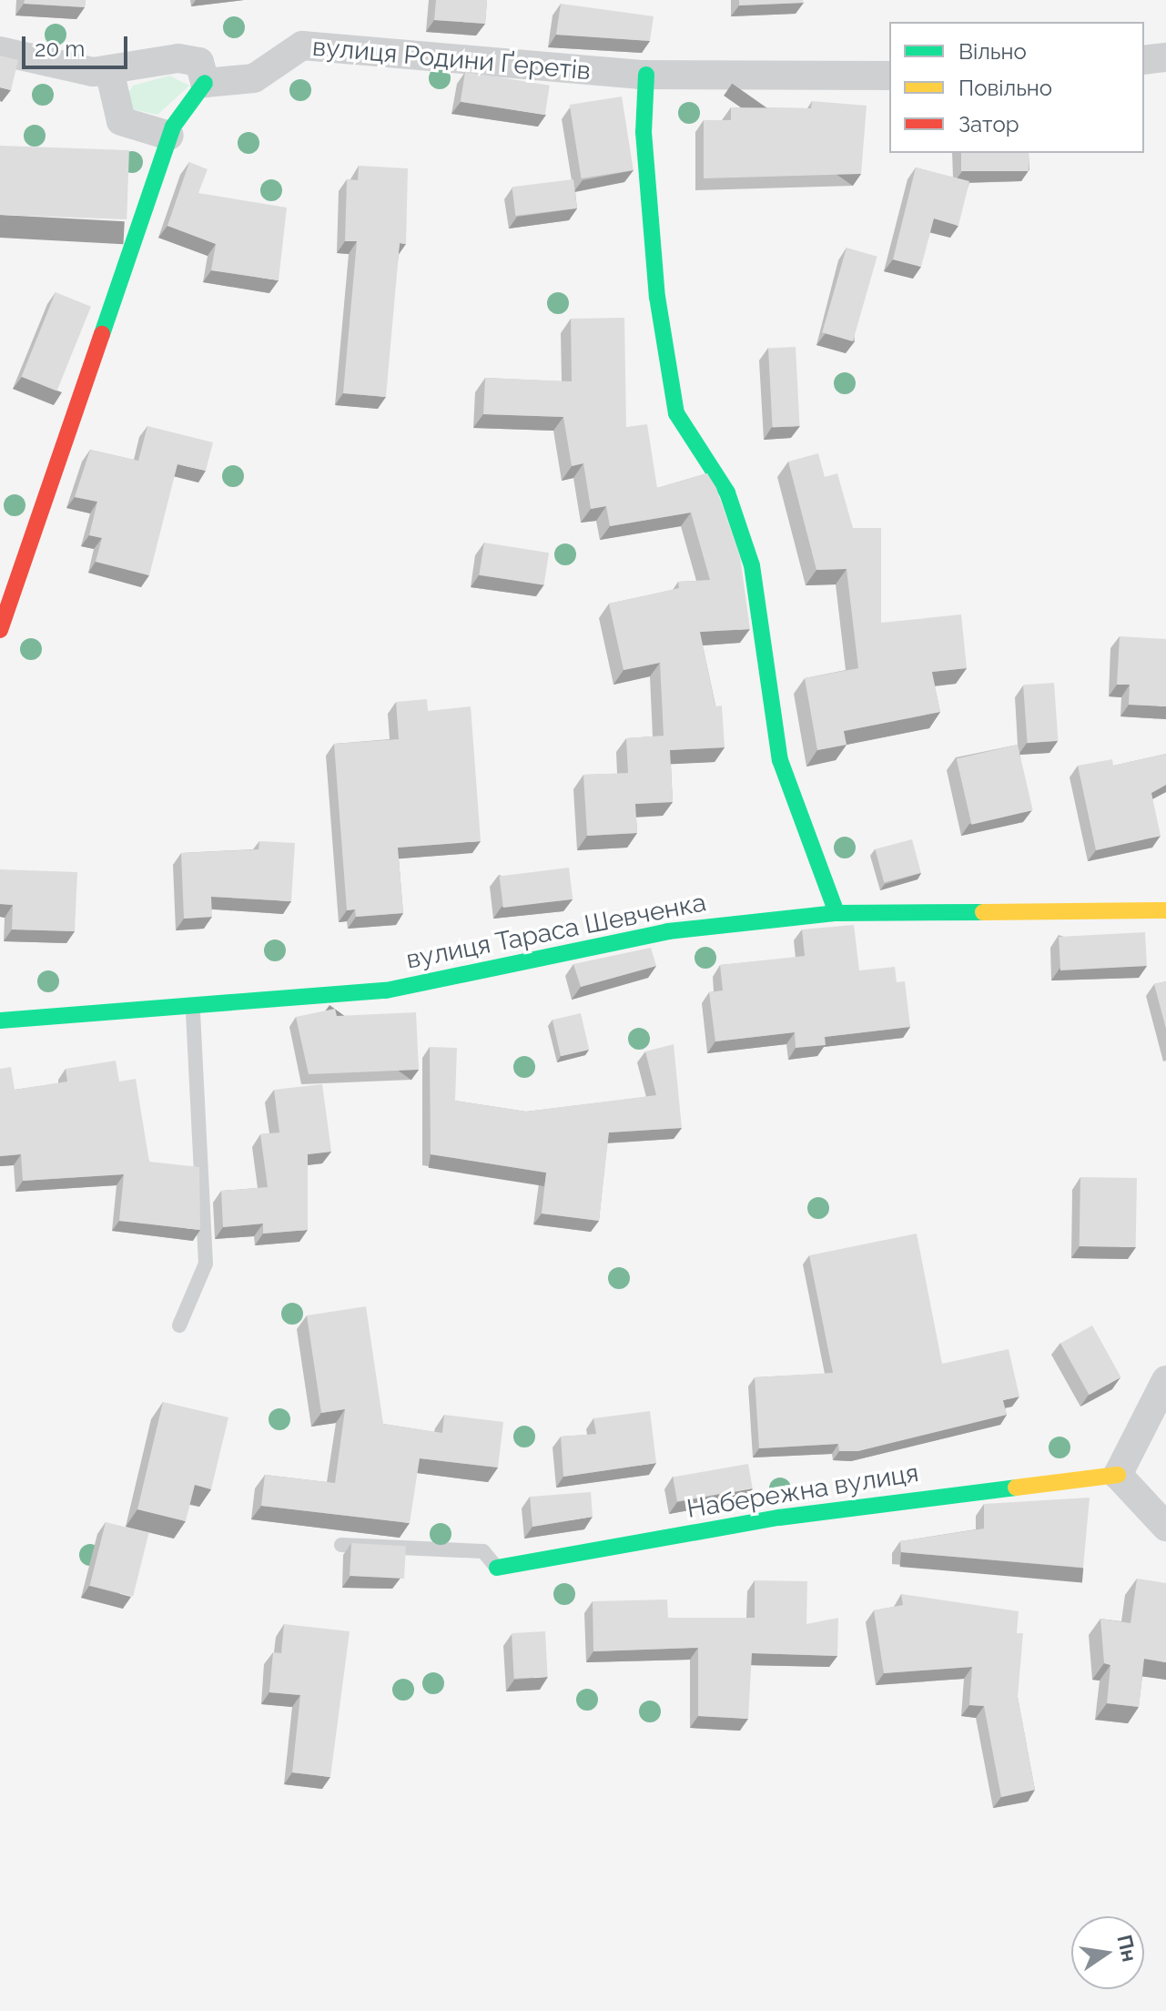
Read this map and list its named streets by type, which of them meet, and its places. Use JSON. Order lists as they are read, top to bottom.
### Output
{
  "streets": {
    "street": ["вулиця Родини Ґеретів", "вулиця Тараса Шевченка", "Набережна вулиця"]
  },
  "legend": ["Вільно", "Повільно", "Затор"],
  "scale_bar": "20 m",
  "north": "right"
}
